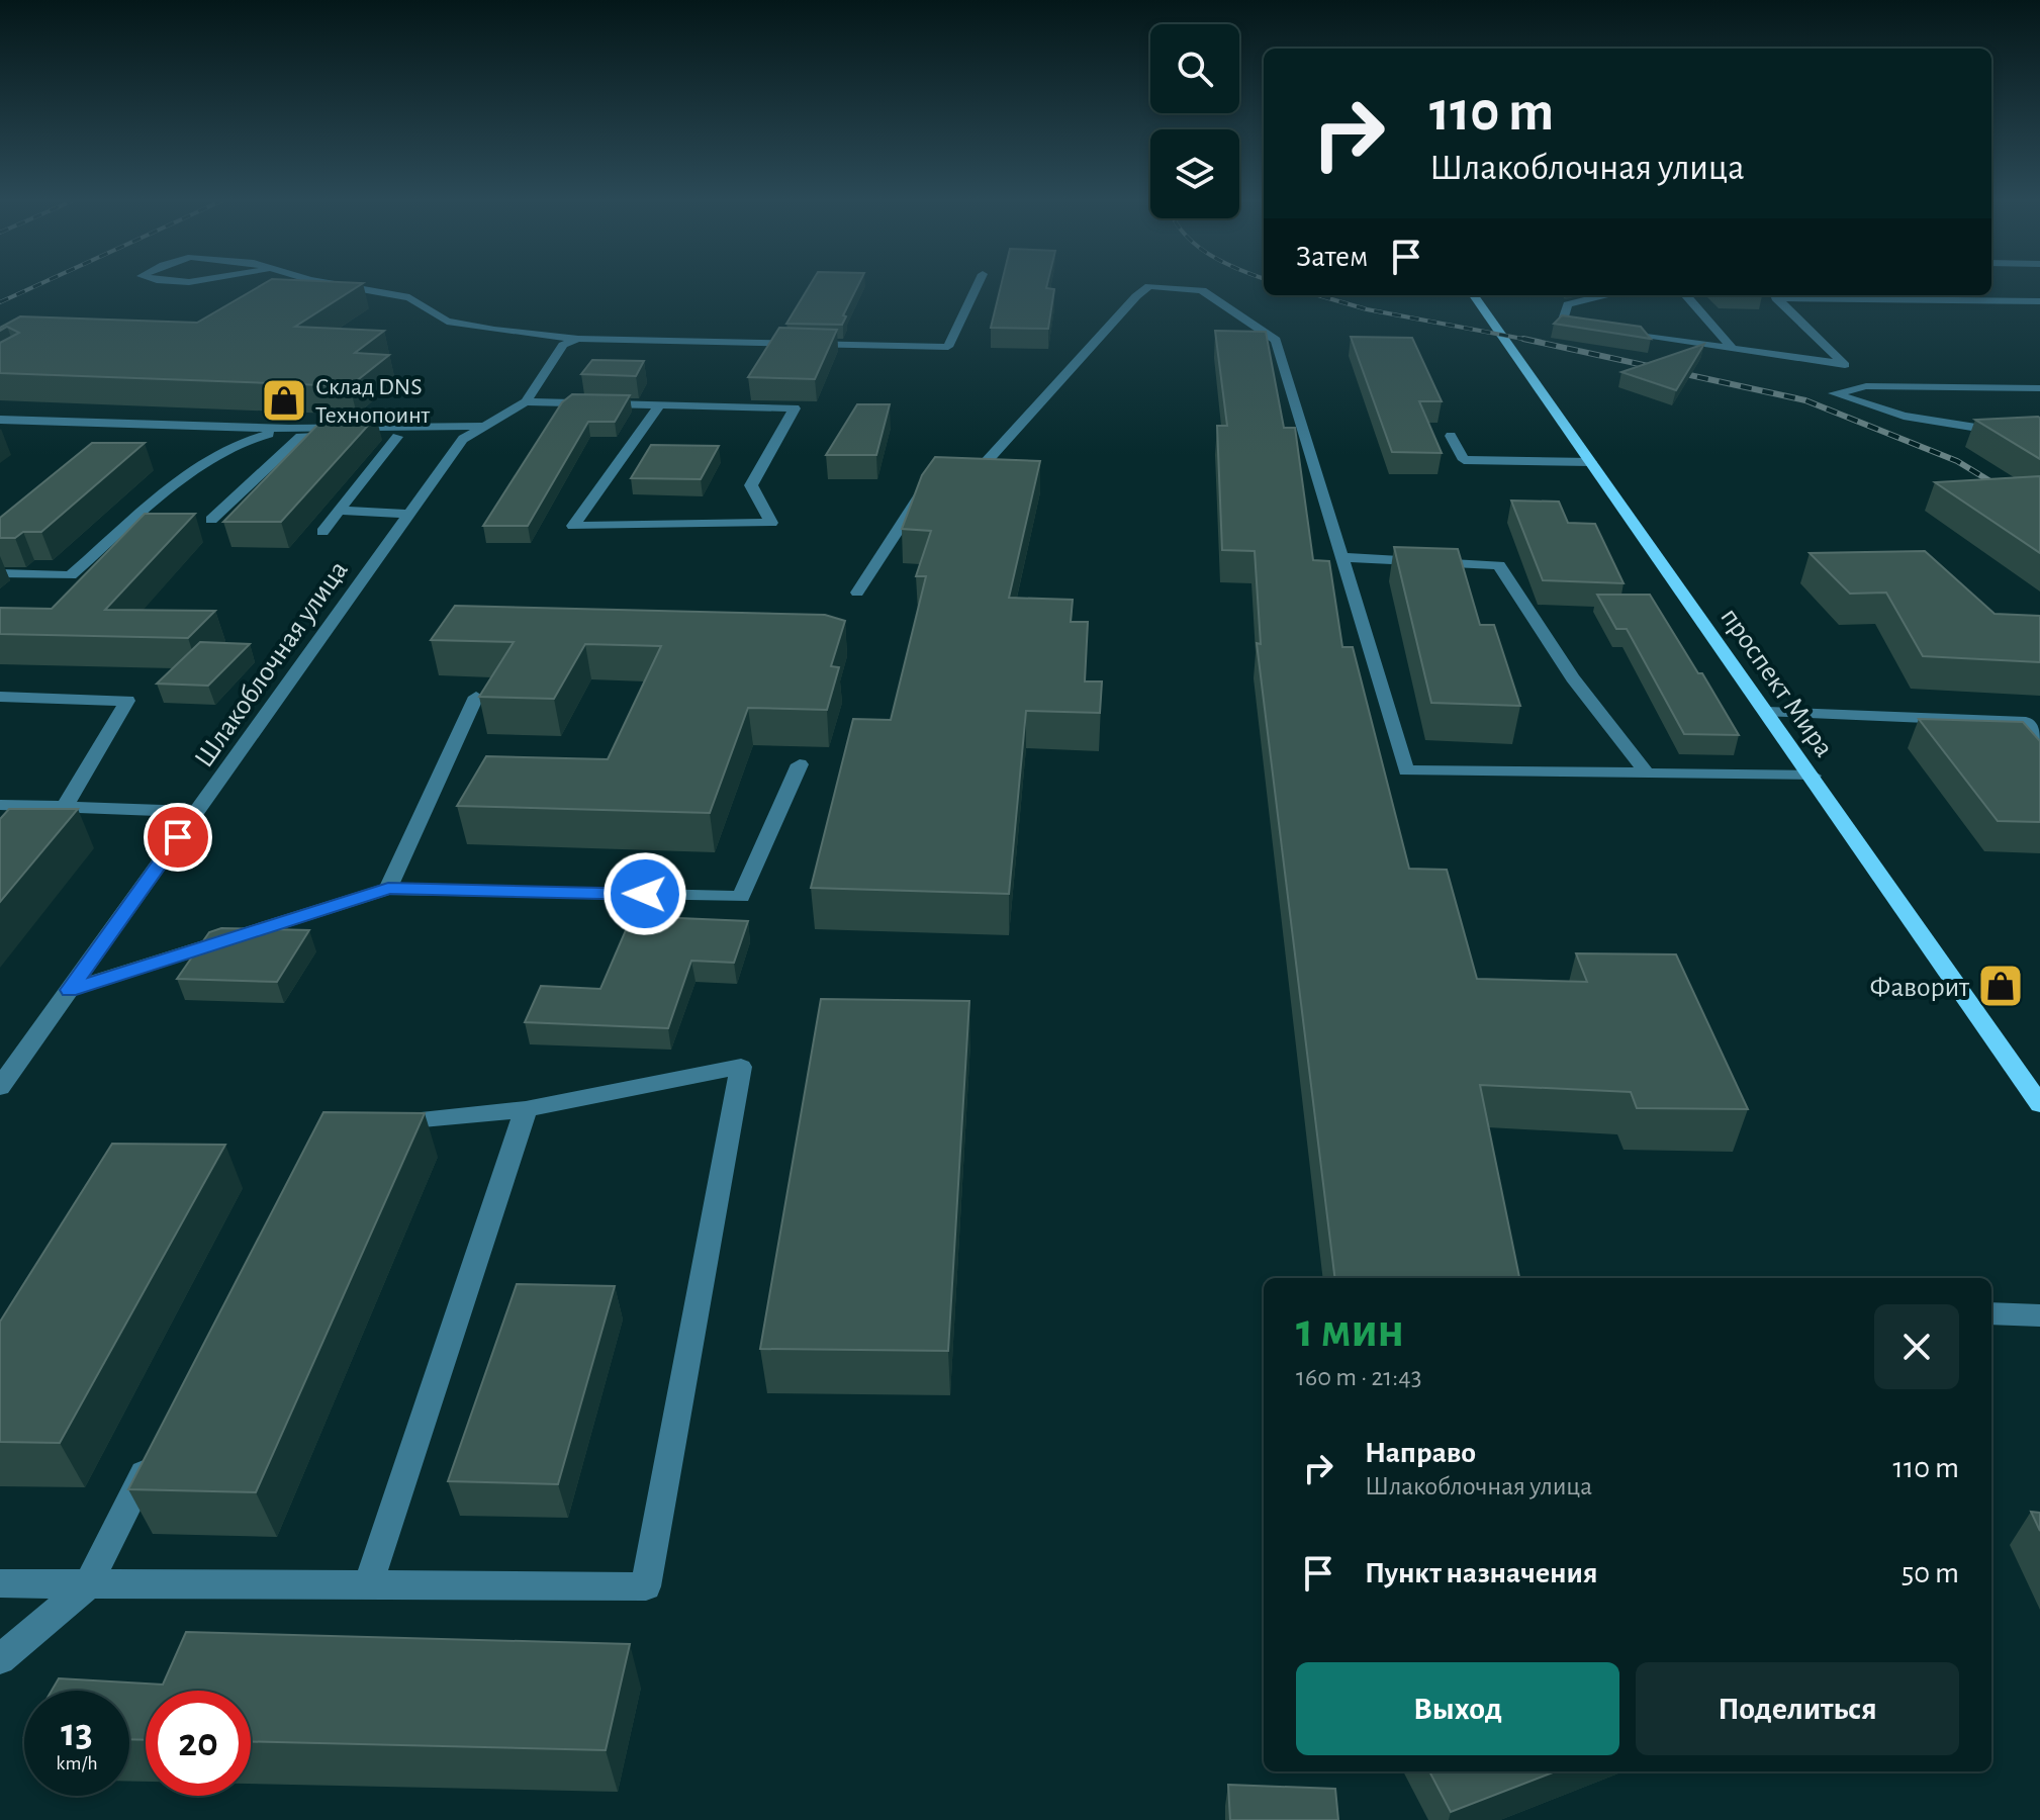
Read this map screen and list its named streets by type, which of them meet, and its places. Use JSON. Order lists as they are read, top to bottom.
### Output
{
  "streets": {
    "main road": ["проспект Мира"],
    "street": ["Шлакоблочная улица"]
  },
  "places": {
    "shop": ["Склад DNS Технопоинт", "Фаворит"]
  },
  "page": {
    "turn": ["110 m", "Шлакоблочная улица"],
    "then": "Затем",
    "heading": ["1 мин", "160 m · 21:43"],
    "list": [
      {
        "name": "Направо",
        "note": "Шлакоблочная улица",
        "value": "110 m"
      },
      {
        "name": "Пункт назначения",
        "value": "50 m"
      }
    ],
    "buttons": ["Выход", "Поделиться"],
    "speed": "13 km/h",
    "limit": "20"
  }
}
